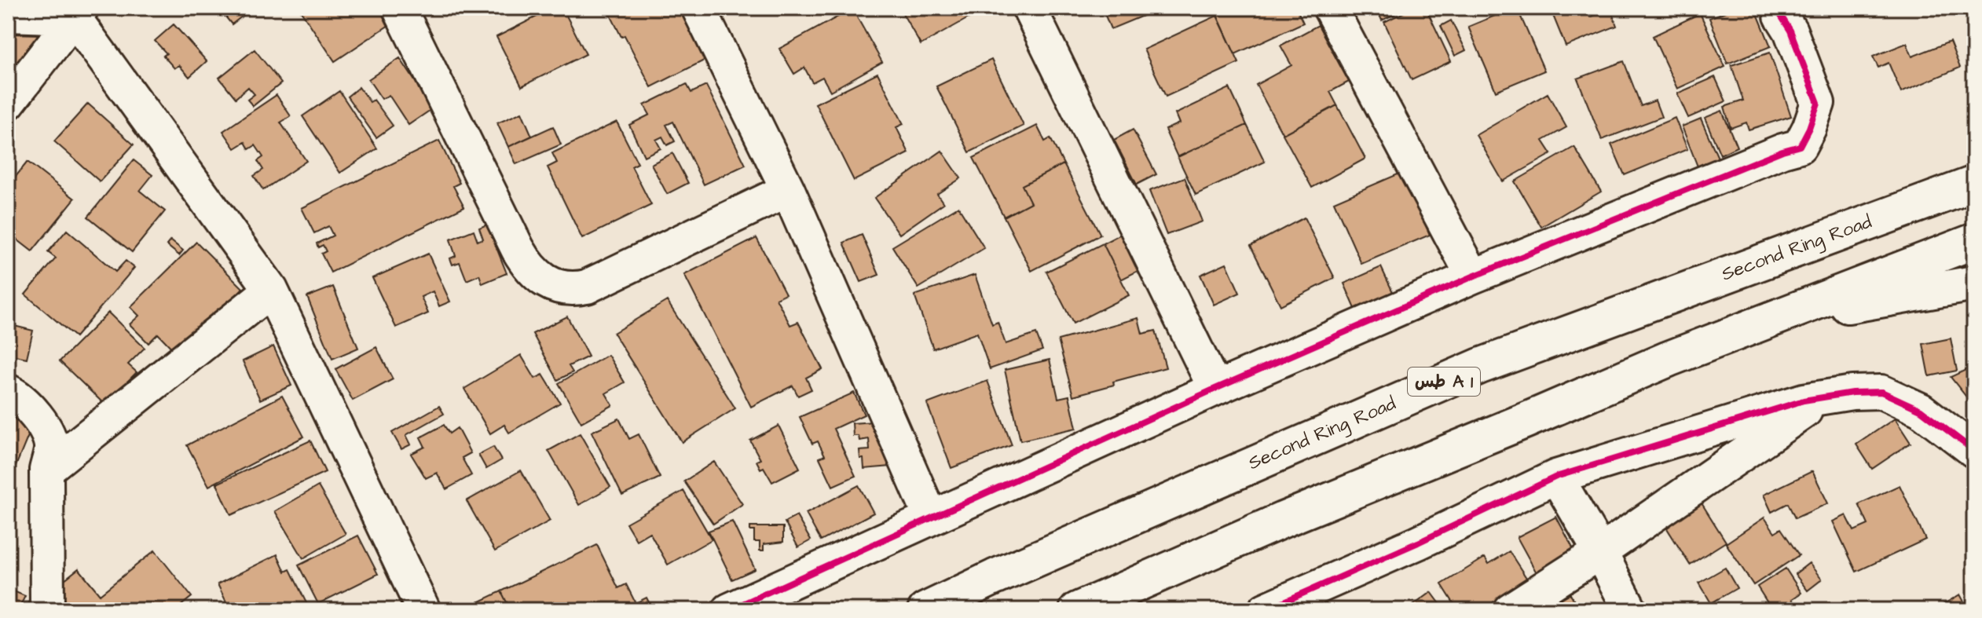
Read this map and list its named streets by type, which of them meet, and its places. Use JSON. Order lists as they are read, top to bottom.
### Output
{
  "streets": {
    "highway": ["Second Ring Road", "طس A 1"]
  }
}
